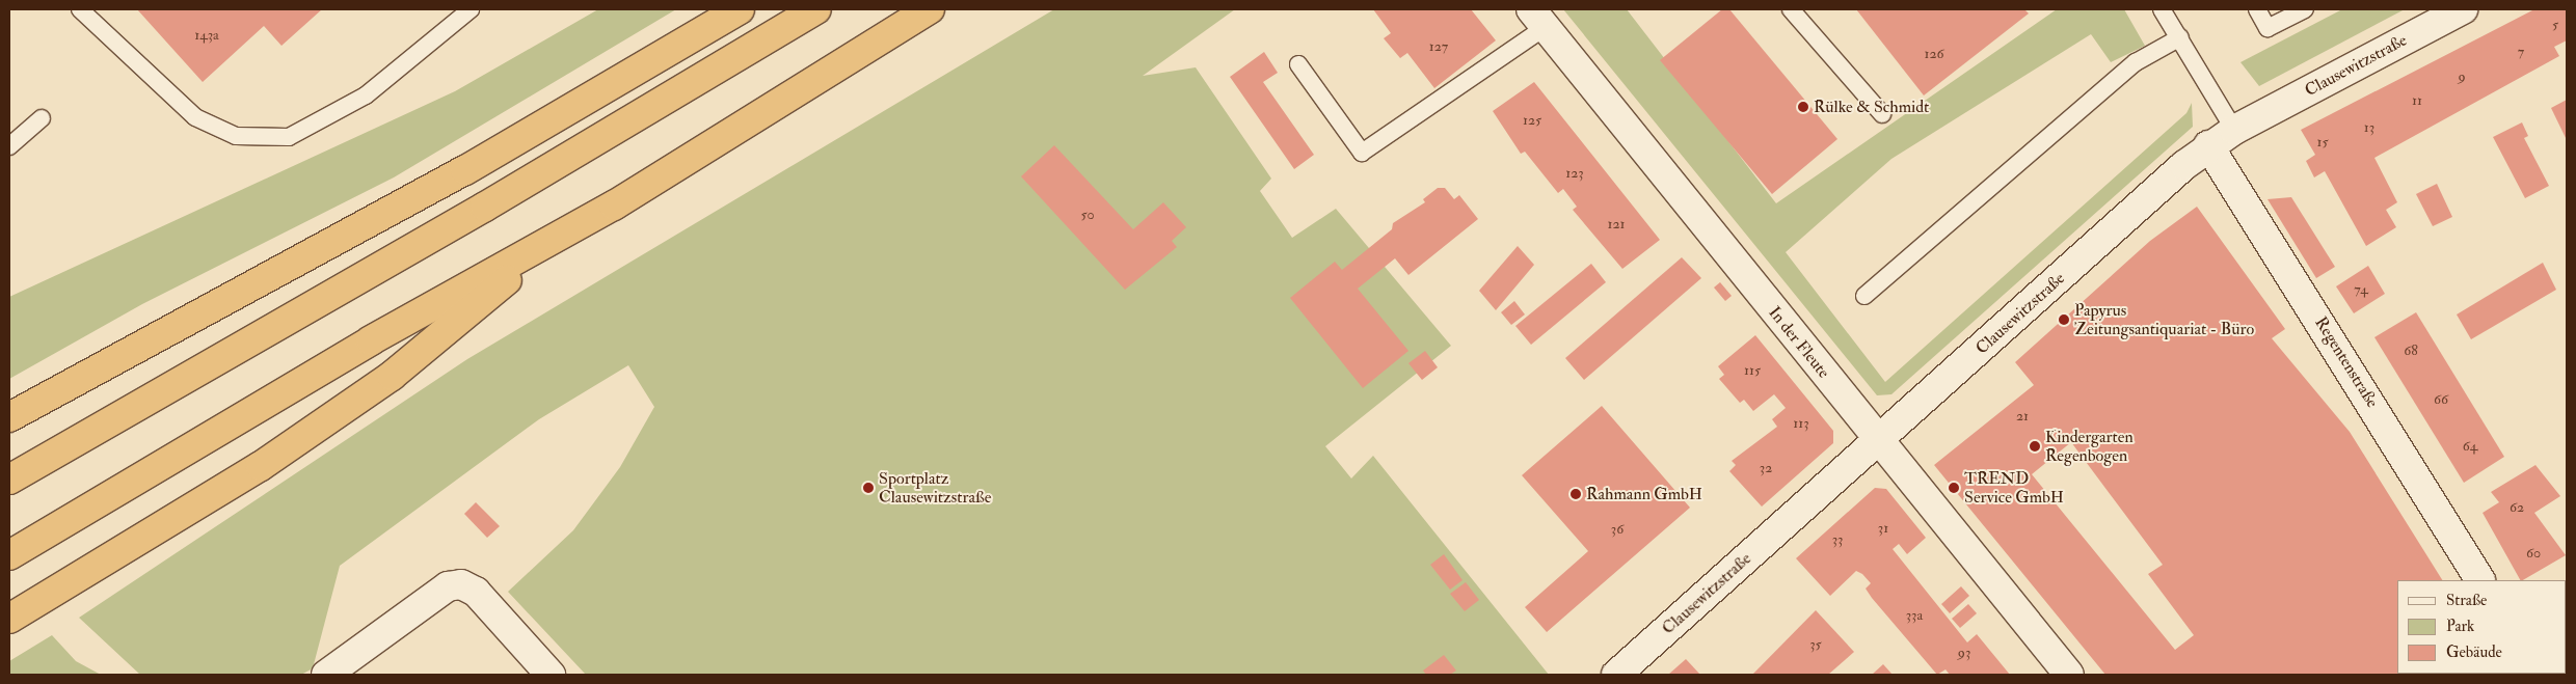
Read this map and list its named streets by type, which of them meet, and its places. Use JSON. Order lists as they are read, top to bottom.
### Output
{
  "streets": {
    "street": ["Clausewitzstraße", "In der Fleute", "Regentenstraße"]
  },
  "crossings": [
    ["Clausewitzstraße", "In der Fleute"],
    ["Clausewitzstraße", "Regentenstraße"]
  ],
  "places": [
    "Rülke & Schmidt",
    "Papyrus Zeitungsantiquariat - Büro",
    "Kindergarten Regenbogen",
    "Sportplatz Clausewitzstraße",
    "TREND Service GmbH",
    "Rahmann GmbH"
  ],
  "house_numbers": [
    "5",
    "143a",
    "127",
    "7",
    "126",
    "9",
    "11",
    "125",
    "13",
    "15",
    "123",
    "50",
    "121",
    "74",
    "68",
    "115",
    "66",
    "21",
    "113",
    "64",
    "32",
    "62",
    "31",
    "36",
    "33",
    "60",
    "33a",
    "35",
    "93"
  ],
  "legend": ["Straße", "Park", "Gebäude"]
}
